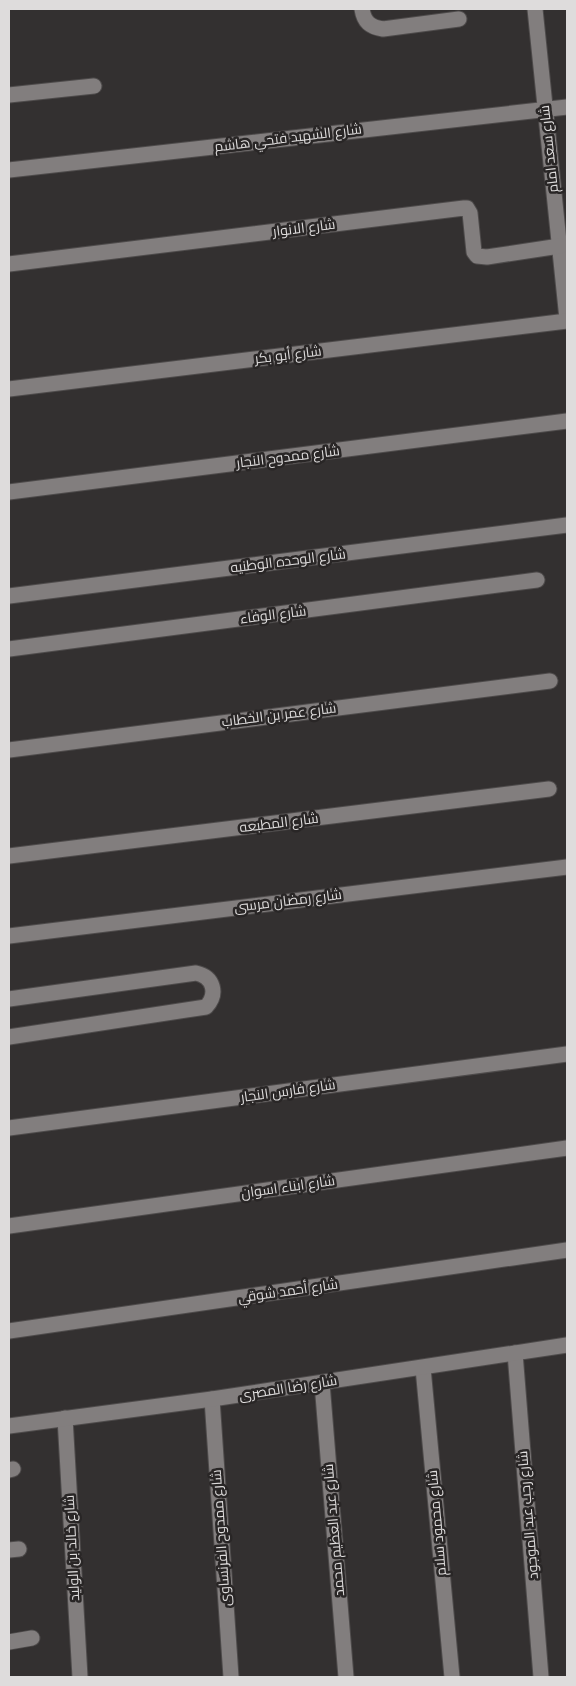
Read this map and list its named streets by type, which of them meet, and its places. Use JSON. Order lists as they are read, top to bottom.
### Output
{
  "streets": {
    "street": [
      "شارع الشهيد فتحي هاشم",
      "شارع سعد امام",
      "شارع الانوار",
      "شارع أبو بكر",
      "شارع ممدوح النجار",
      "شارع الوحده الوطنيه",
      "شارع الوفاء",
      "شارع عمر بن الخطاب",
      "شارع المطبعه",
      "شارع رمضان مرسى",
      "شارع فارس النجار",
      "شارع ابناء اسوان",
      "شارع أحمد شوقي",
      "شارع رضا المصرى",
      "شارع رجب عبد الموجود",
      "شارع محمود سلام",
      "شارع عبد العظيم محمد",
      "شارع ممدوح الفرنساوى",
      "شارع خالد بن الوليد"
    ]
  },
  "crossings": [
    ["شارع الشهيد فتحي هاشم", "شارع سعد امام"],
    ["شارع سعد امام", "شارع الانوار"],
    ["شارع سعد امام", "شارع أبو بكر"],
    ["شارع رضا المصرى", "شارع رجب عبد الموجود"],
    ["شارع رضا المصرى", "شارع محمود سلام"],
    ["شارع رضا المصرى", "شارع عبد العظيم محمد"],
    ["شارع رضا المصرى", "شارع ممدوح الفرنساوى"],
    ["شارع رضا المصرى", "شارع خالد بن الوليد"]
  ]
}
